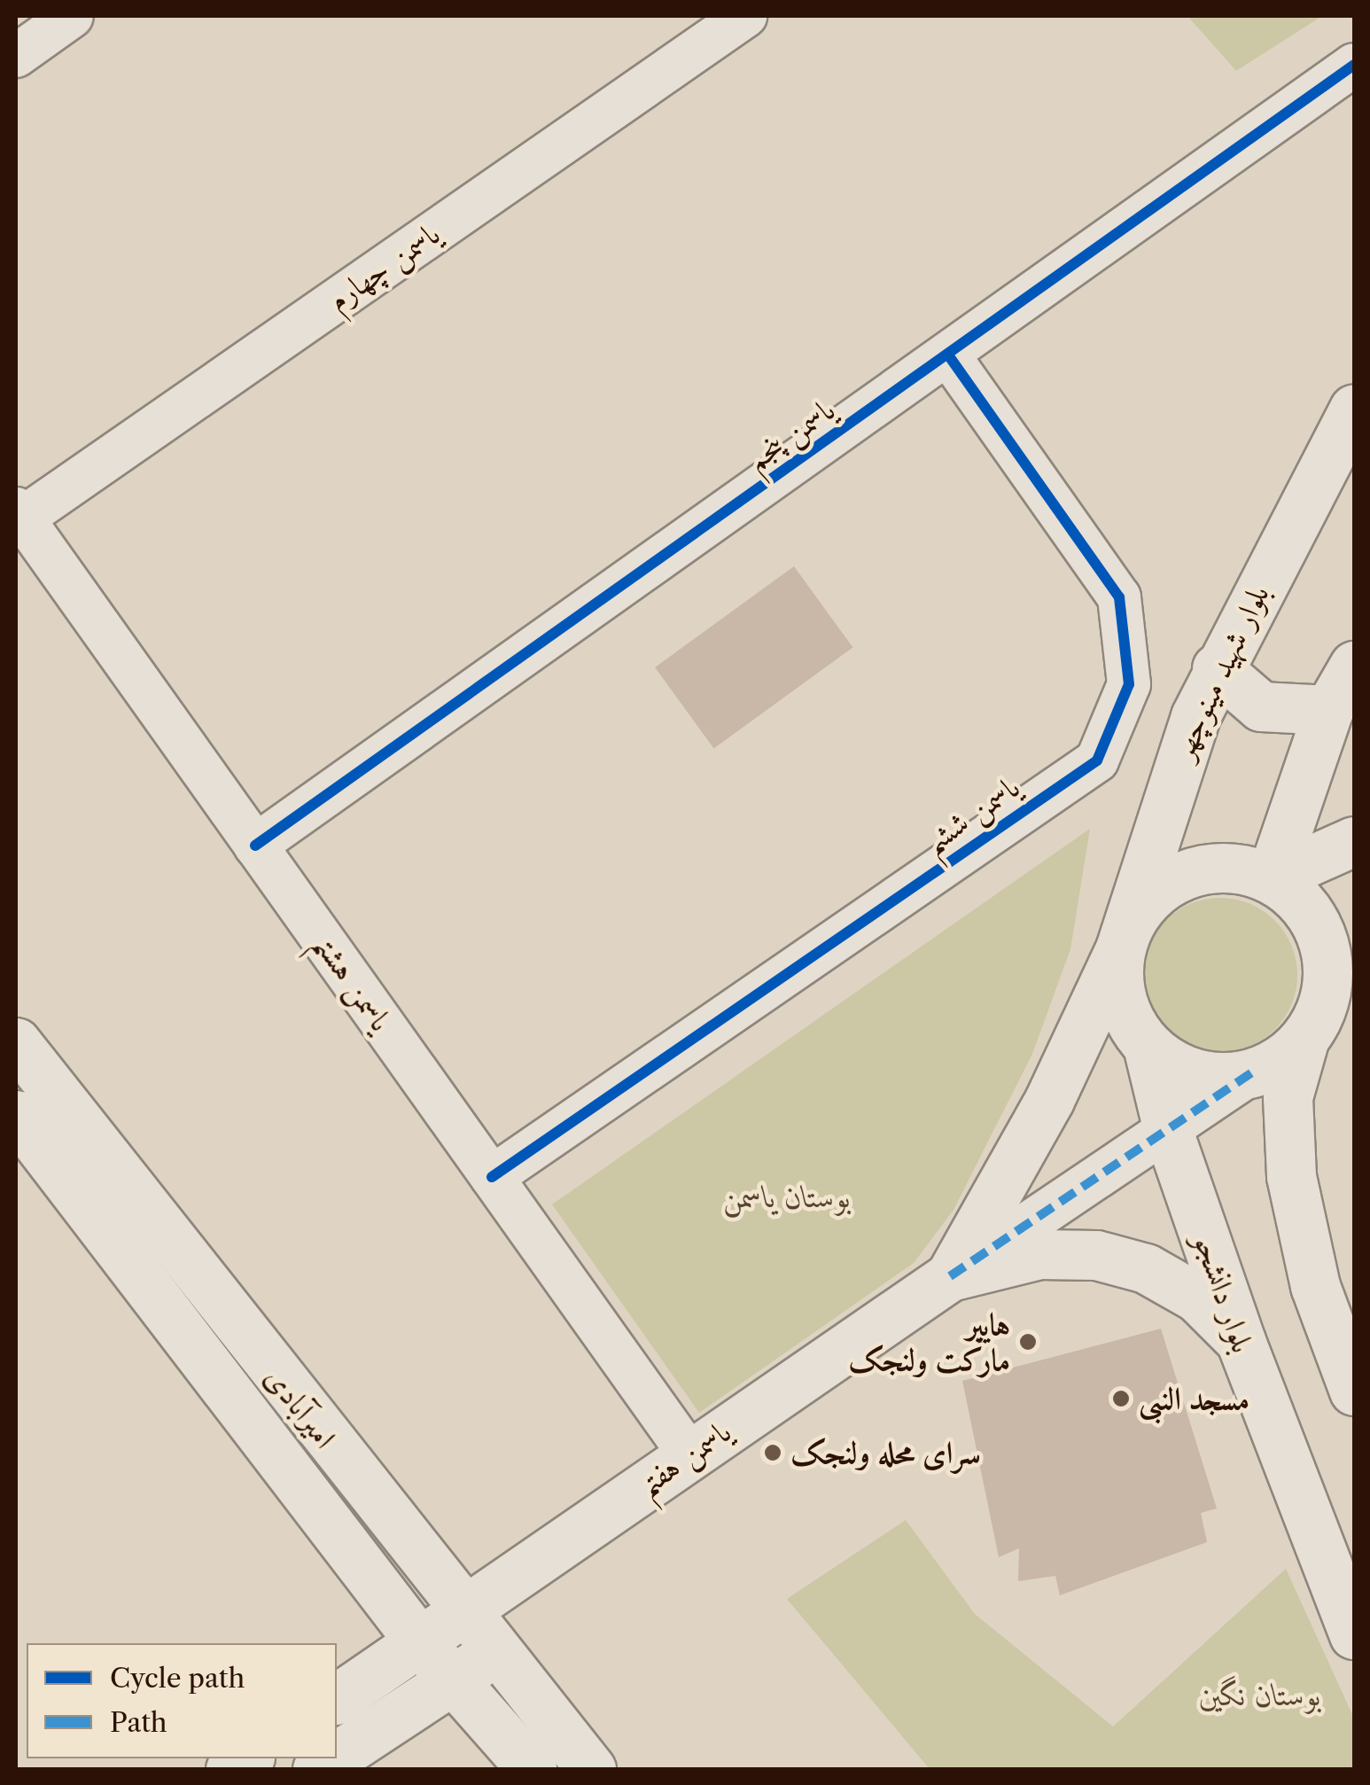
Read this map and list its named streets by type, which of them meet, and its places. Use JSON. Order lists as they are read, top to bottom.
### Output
{
  "streets": {
    "street": [
      "یاسمن چهارم",
      "یاسمن پنجم",
      "بلوار شهید مینوچهر",
      "یاسمن ششم",
      "یاسمن هشتم",
      "بلوار دانشجو",
      "امیرآبادی",
      "یاسمن هفتم"
    ]
  },
  "crossings": [
    ["یاسمن چهارم", "یاسمن هشتم"],
    ["یاسمن پنجم", "یاسمن ششم"],
    ["یاسمن پنجم", "یاسمن هشتم"],
    ["بلوار شهید مینوچهر", "بلوار دانشجو"],
    ["بلوار شهید مینوچهر", "یاسمن هفتم"],
    ["یاسمن ششم", "یاسمن هشتم"],
    ["یاسمن هشتم", "یاسمن هفتم"],
    ["بلوار دانشجو", "یاسمن هفتم"],
    ["امیرآبادی", "یاسمن هفتم"]
  ],
  "parks": ["بوستان یاسمن", "بوستان نگین"],
  "places": ["هایپر مارکت ولنجک", "مسجد النبی", "سرای محله ولنجک"],
  "legend": ["Cycle path", "Path"]
}
